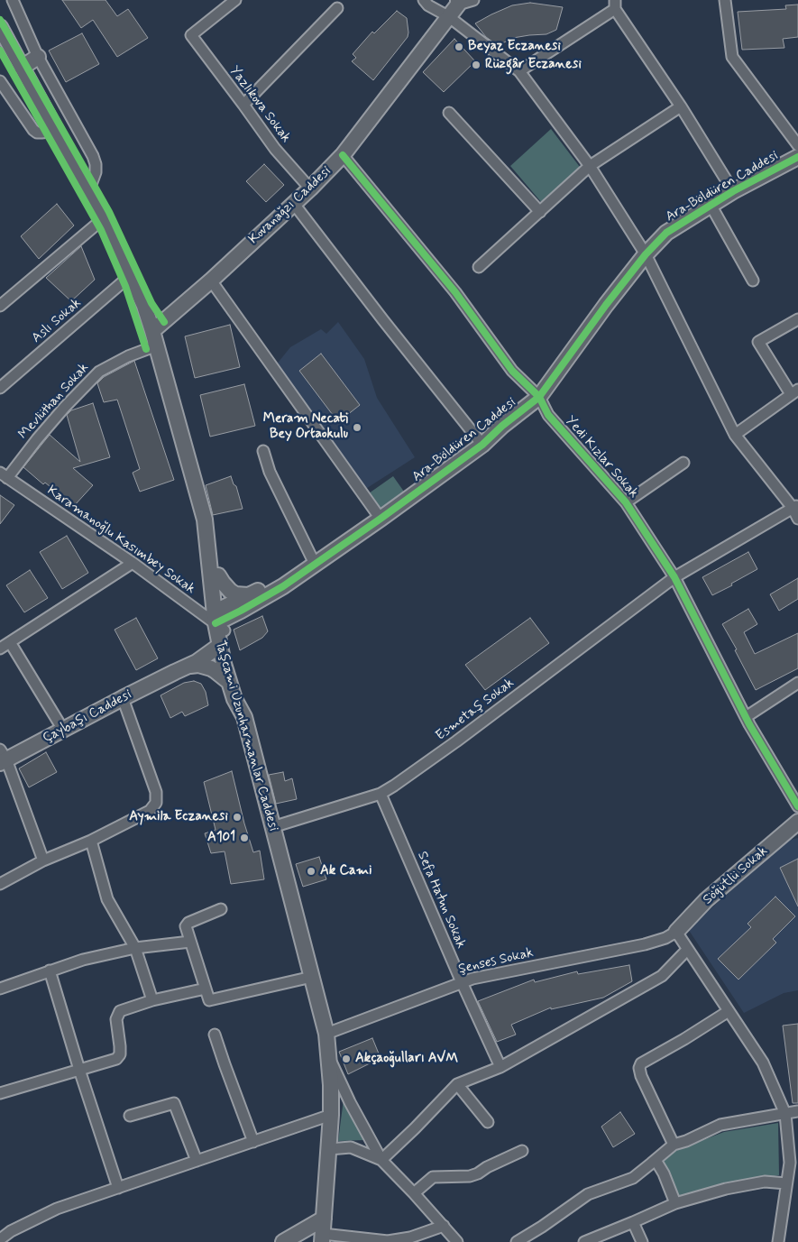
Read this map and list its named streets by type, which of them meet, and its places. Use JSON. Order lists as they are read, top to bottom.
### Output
{
  "streets": {
    "street": [
      "Yazlıkova Sokak",
      "Ara-Böldüren Caddesi",
      "Kovanağzı Caddesi",
      "Aslı Sokak",
      "Mevlüthan Sokak",
      "Yedi Kızlar Sokak",
      "Karamanoğlu Kasımbey Sokak",
      "Esmetaş Sokak",
      "Çaybaşı Caddesi",
      "Taşcami Uzunharmanlar Caddesi",
      "Söğütlü Sokak",
      "Sefa Hatun Sokak",
      "Şenses Sokak"
    ]
  },
  "crossings": [
    ["Yazlıkova Sokak", "Kovanağzı Caddesi"],
    ["Ara-Böldüren Caddesi", "Yedi Kızlar Sokak"],
    ["Ara-Böldüren Caddesi", "Karamanoğlu Kasımbey Sokak"],
    ["Ara-Böldüren Caddesi", "Çaybaşı Caddesi"],
    ["Ara-Böldüren Caddesi", "Taşcami Uzunharmanlar Caddesi"],
    ["Kovanağzı Caddesi", "Yedi Kızlar Sokak"],
    ["Kovanağzı Caddesi", "Taşcami Uzunharmanlar Caddesi"],
    ["Aslı Sokak", "Taşcami Uzunharmanlar Caddesi"],
    ["Mevlüthan Sokak", "Karamanoğlu Kasımbey Sokak"],
    ["Mevlüthan Sokak", "Taşcami Uzunharmanlar Caddesi"],
    ["Yedi Kızlar Sokak", "Esmetaş Sokak"],
    ["Karamanoğlu Kasımbey Sokak", "Çaybaşı Caddesi"],
    ["Karamanoğlu Kasımbey Sokak", "Taşcami Uzunharmanlar Caddesi"],
    ["Esmetaş Sokak", "Taşcami Uzunharmanlar Caddesi"],
    ["Esmetaş Sokak", "Sefa Hatun Sokak"],
    ["Çaybaşı Caddesi", "Taşcami Uzunharmanlar Caddesi"],
    ["Taşcami Uzunharmanlar Caddesi", "Şenses Sokak"],
    ["Söğütlü Sokak", "Şenses Sokak"],
    ["Sefa Hatun Sokak", "Şenses Sokak"]
  ],
  "places": [
    "Beyaz Eczanesi",
    "Rüzgâr Eczanesi",
    "Meram Necati Bey Ortaokulu",
    "Aymila Eczanesi",
    "A101",
    "Ak Cami",
    "Akçaoğulları AVM"
  ]
}
